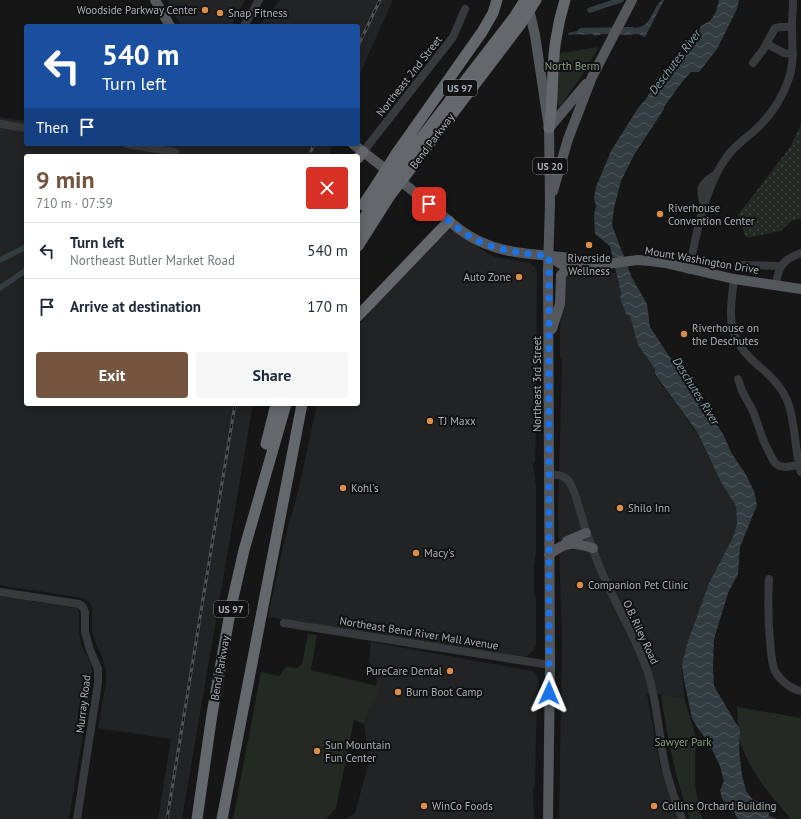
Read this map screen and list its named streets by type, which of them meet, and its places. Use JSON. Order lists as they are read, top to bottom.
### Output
{
  "streets": {
    "highway": ["US 97", "Bend Parkway"],
    "main road": ["US 20", "Mount Washington Drive", "Northeast 3rd Street"],
    "street": [
      "Northeast 2nd Street",
      "O.B. Riley Road",
      "Northeast Bend River Mall Avenue",
      "Murray Road"
    ]
  },
  "crossings": [
    ["Bend Parkway", "Northeast 3rd Street"],
    ["Mount Washington Drive", "Northeast 3rd Street"],
    ["Northeast 3rd Street", "O.B. Riley Road"],
    ["Northeast 3rd Street", "Northeast Bend River Mall Avenue"]
  ],
  "water": ["Deschutes River"],
  "parks": ["North Berm", "Sawyer Park"],
  "places": [
    "Woodside Parkway Center",
    "Snap Fitness",
    "Riverhouse Convention Center",
    "Riverside Wellness",
    "Auto Zone",
    "Riverhouse on the Deschutes",
    "TJ Maxx",
    "Kohl's",
    "Shilo Inn",
    "Macy's",
    "Companion Pet Clinic",
    "PureCare Dental",
    "Burn Boot Camp",
    "Sun Mountain Fun Center",
    "WinCo Foods",
    "Collins Orchard Building"
  ],
  "page": {
    "turn": ["540 m", "Turn left"],
    "then": "Then",
    "heading": ["9 min", "710 m · 07:59"],
    "list": [
      {
        "name": "Turn left",
        "note": "Northeast Butler Market Road",
        "value": "540 m"
      },
      {
        "name": "Arrive at destination",
        "value": "170 m"
      }
    ],
    "buttons": ["Exit", "Share"]
  }
}
